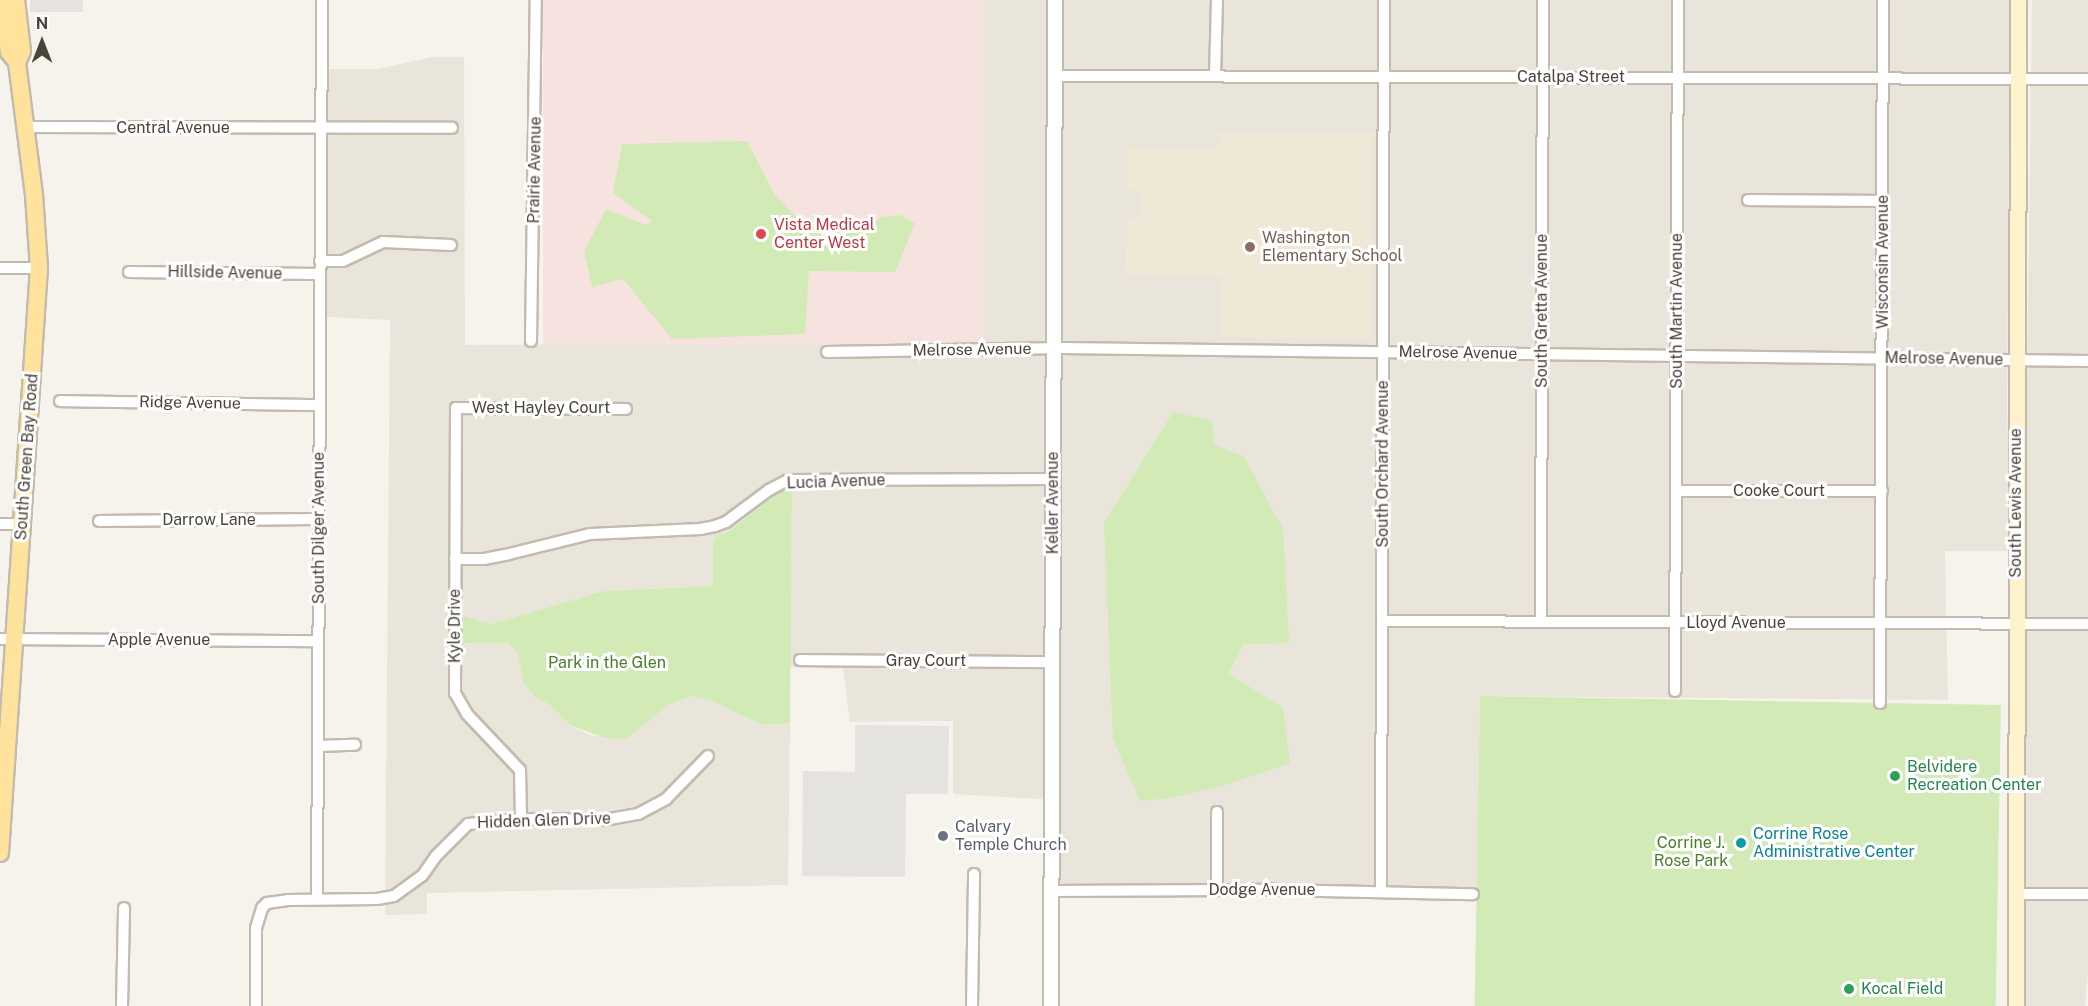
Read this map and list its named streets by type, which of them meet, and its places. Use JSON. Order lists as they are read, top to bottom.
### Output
{
  "streets": {
    "main road": ["South Green Bay Road", "South Lewis Avenue"],
    "street": [
      "Catalpa Street",
      "Central Avenue",
      "Prairie Avenue",
      "Wisconsin Avenue",
      "Hillside Avenue",
      "South Gretta Avenue",
      "South Martin Avenue",
      "Melrose Avenue",
      "Ridge Avenue",
      "West Hayley Court",
      "South Orchard Avenue",
      "Lucia Avenue",
      "Cooke Court",
      "Keller Avenue",
      "Darrow Lane",
      "South Dilger Avenue",
      "Lloyd Avenue",
      "Kyle Drive",
      "Apple Avenue",
      "Gray Court",
      "Hidden Glen Drive",
      "Dodge Avenue"
    ]
  },
  "crossings": [
    ["Catalpa Street", "Wisconsin Avenue"],
    ["Catalpa Street", "South Gretta Avenue"],
    ["Catalpa Street", "South Martin Avenue"],
    ["Catalpa Street", "South Orchard Avenue"],
    ["Catalpa Street", "Keller Avenue"],
    ["Catalpa Street", "South Lewis Avenue"],
    ["Central Avenue", "South Green Bay Road"],
    ["Central Avenue", "South Dilger Avenue"],
    ["Wisconsin Avenue", "Melrose Avenue"],
    ["Wisconsin Avenue", "Cooke Court"],
    ["Wisconsin Avenue", "Lloyd Avenue"],
    ["Hillside Avenue", "South Dilger Avenue"],
    ["South Gretta Avenue", "Melrose Avenue"],
    ["South Gretta Avenue", "Lloyd Avenue"],
    ["South Martin Avenue", "Melrose Avenue"],
    ["South Martin Avenue", "Cooke Court"],
    ["South Martin Avenue", "Lloyd Avenue"],
    ["Melrose Avenue", "South Orchard Avenue"],
    ["Melrose Avenue", "Keller Avenue"],
    ["Melrose Avenue", "South Lewis Avenue"],
    ["Ridge Avenue", "South Dilger Avenue"],
    ["West Hayley Court", "Kyle Drive"],
    ["South Green Bay Road", "Apple Avenue"],
    ["South Orchard Avenue", "Lloyd Avenue"],
    ["South Orchard Avenue", "Dodge Avenue"],
    ["Lucia Avenue", "Keller Avenue"],
    ["Lucia Avenue", "Kyle Drive"],
    ["Keller Avenue", "Gray Court"],
    ["Keller Avenue", "Dodge Avenue"],
    ["South Lewis Avenue", "Lloyd Avenue"],
    ["Darrow Lane", "South Dilger Avenue"],
    ["South Dilger Avenue", "Apple Avenue"],
    ["South Dilger Avenue", "Hidden Glen Drive"],
    ["Kyle Drive", "Hidden Glen Drive"]
  ],
  "parks": ["Park in the Glen", "Corrine J. Rose Park"],
  "places": [
    "Vista Medical Center West",
    "Washington Elementary School",
    "Belvidere Recreation Center",
    "Calvary Temple Church",
    "Corrine Rose Administrative Center",
    "Kocal Field"
  ],
  "north": "top"
}
